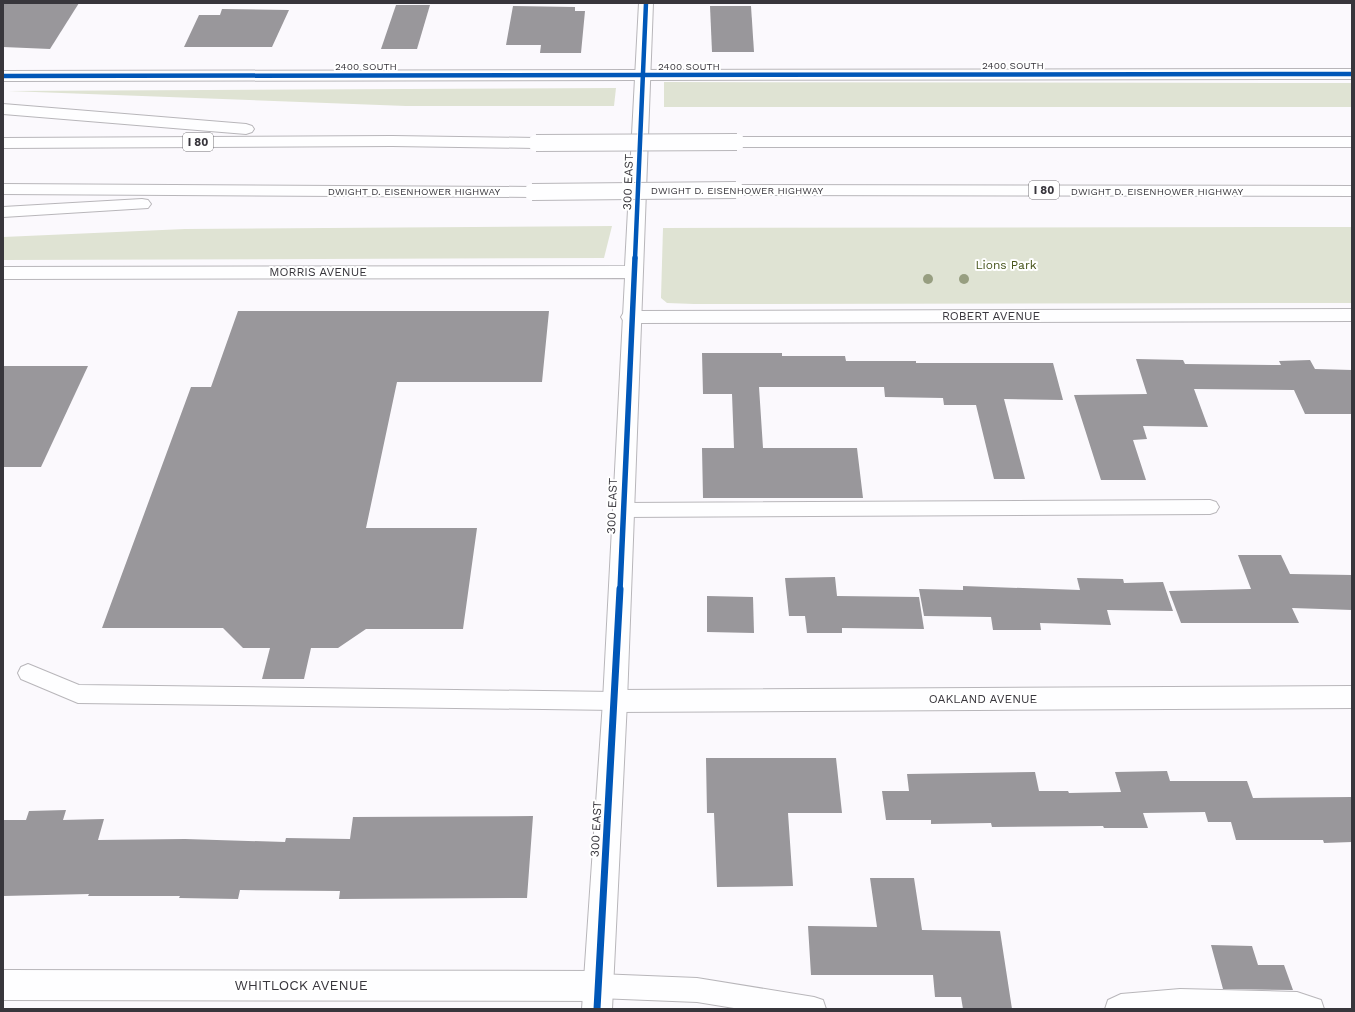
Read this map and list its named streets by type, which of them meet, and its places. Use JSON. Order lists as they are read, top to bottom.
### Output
{
  "streets": {
    "main road": [
      "2400 SOUTH",
      "I 80",
      "300 EAST",
      "DWIGHT D. EISENHOWER HIGHWAY",
      "MORRIS AVENUE",
      "ROBERT AVENUE",
      "OAKLAND AVENUE",
      "WHITLOCK AVENUE"
    ]
  },
  "crossings": [
    ["2400 SOUTH", "300 EAST"],
    ["300 EAST", "MORRIS AVENUE"],
    ["300 EAST", "ROBERT AVENUE"],
    ["300 EAST", "OAKLAND AVENUE"],
    ["300 EAST", "WHITLOCK AVENUE"]
  ],
  "parks": ["Lions Park"]
}
